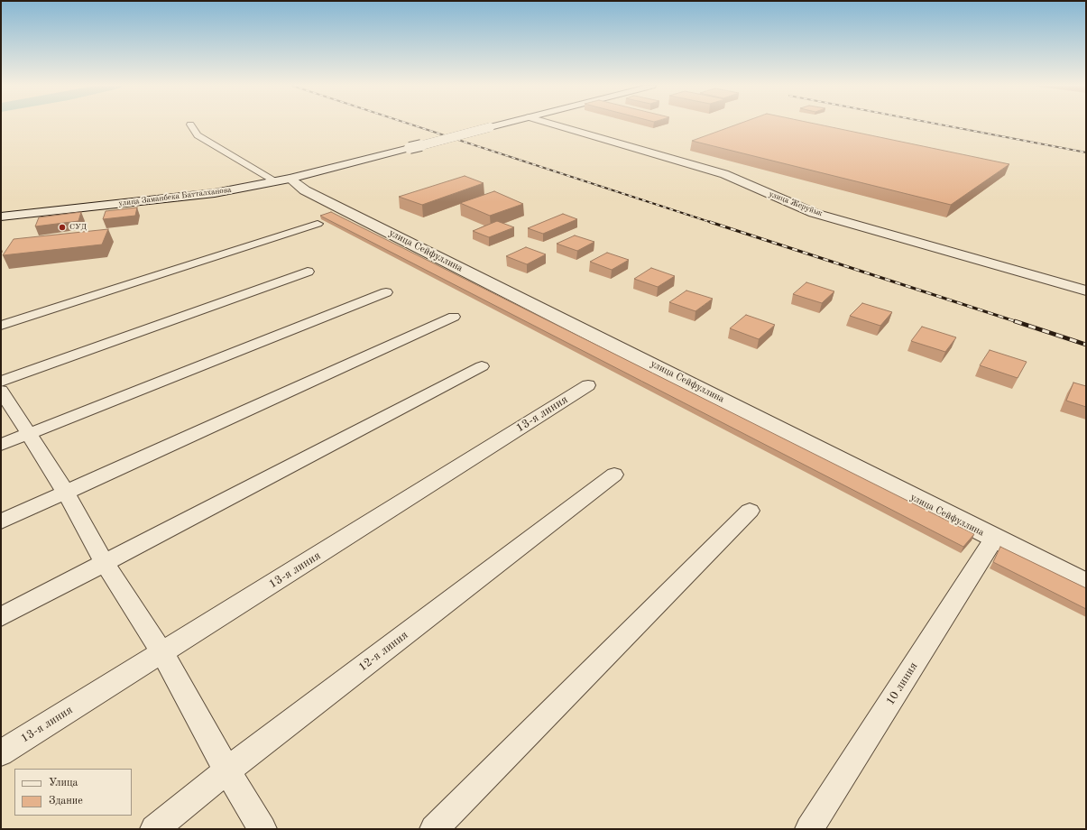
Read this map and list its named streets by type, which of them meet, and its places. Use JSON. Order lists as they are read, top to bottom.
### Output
{
  "streets": {
    "street": [
      "улица Заманбека Батталханова",
      "улица Жеруйык",
      "улица Сейфуллина",
      "13-я линия",
      "12-я линия",
      "10 линия"
    ]
  },
  "crossings": [
    ["улица Заманбека Батталханова", "улица Сейфуллина"],
    ["улица Сейфуллина", "10 линия"]
  ],
  "places": ["СУД"],
  "legend": ["Улица", "Здание"]
}
